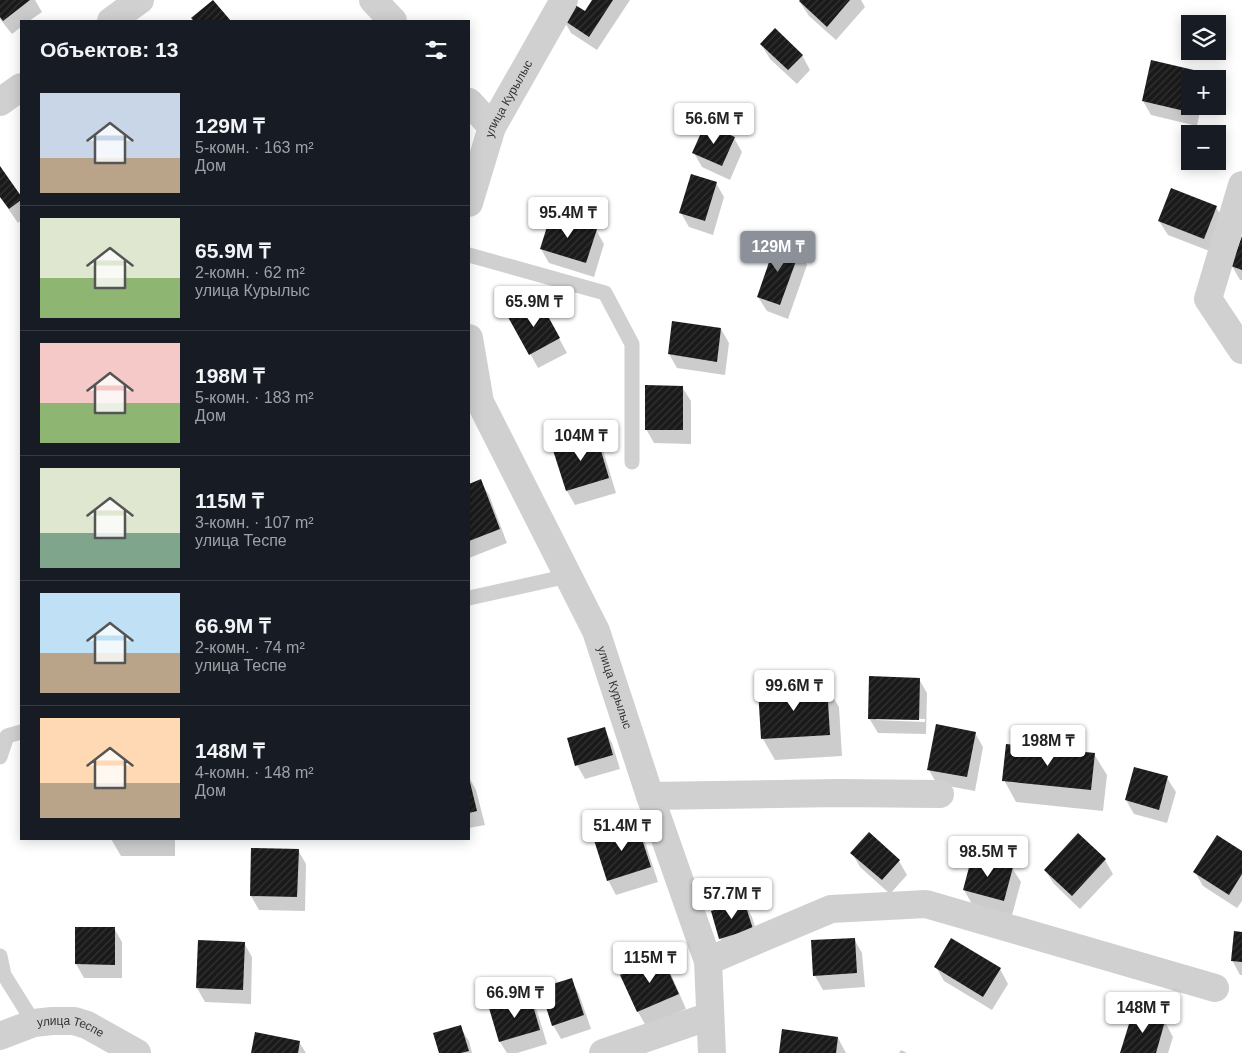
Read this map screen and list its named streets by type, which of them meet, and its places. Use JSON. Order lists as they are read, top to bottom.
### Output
{
  "streets": {
    "street": ["улица Курылыс", "улица Теспе"]
  },
  "page": {
    "map_buttons": ["+", "−"],
    "heading": "Объектов: 13",
    "list": [
      {
        "name": "129M ₸",
        "note": "5-комн. · 163 m² · Дом"
      },
      {
        "name": "65.9M ₸",
        "note": "2-комн. · 62 m² · улица Курылыс"
      },
      {
        "name": "198M ₸",
        "note": "5-комн. · 183 m² · Дом"
      },
      {
        "name": "115M ₸",
        "note": "3-комн. · 107 m² · улица Теспе"
      },
      {
        "name": "66.9M ₸",
        "note": "2-комн. · 74 m² · улица Теспе"
      },
      {
        "name": "148M ₸",
        "note": "4-комн. · 148 m² · Дом"
      }
    ],
    "price": [
      "56.6M ₸",
      "95.4M ₸",
      "129M ₸",
      "65.9M ₸",
      "104M ₸",
      "99.6M ₸",
      "198M ₸",
      "51.4M ₸",
      "98.5M ₸",
      "57.7M ₸",
      "115M ₸",
      "66.9M ₸",
      "148M ₸"
    ]
  }
}
